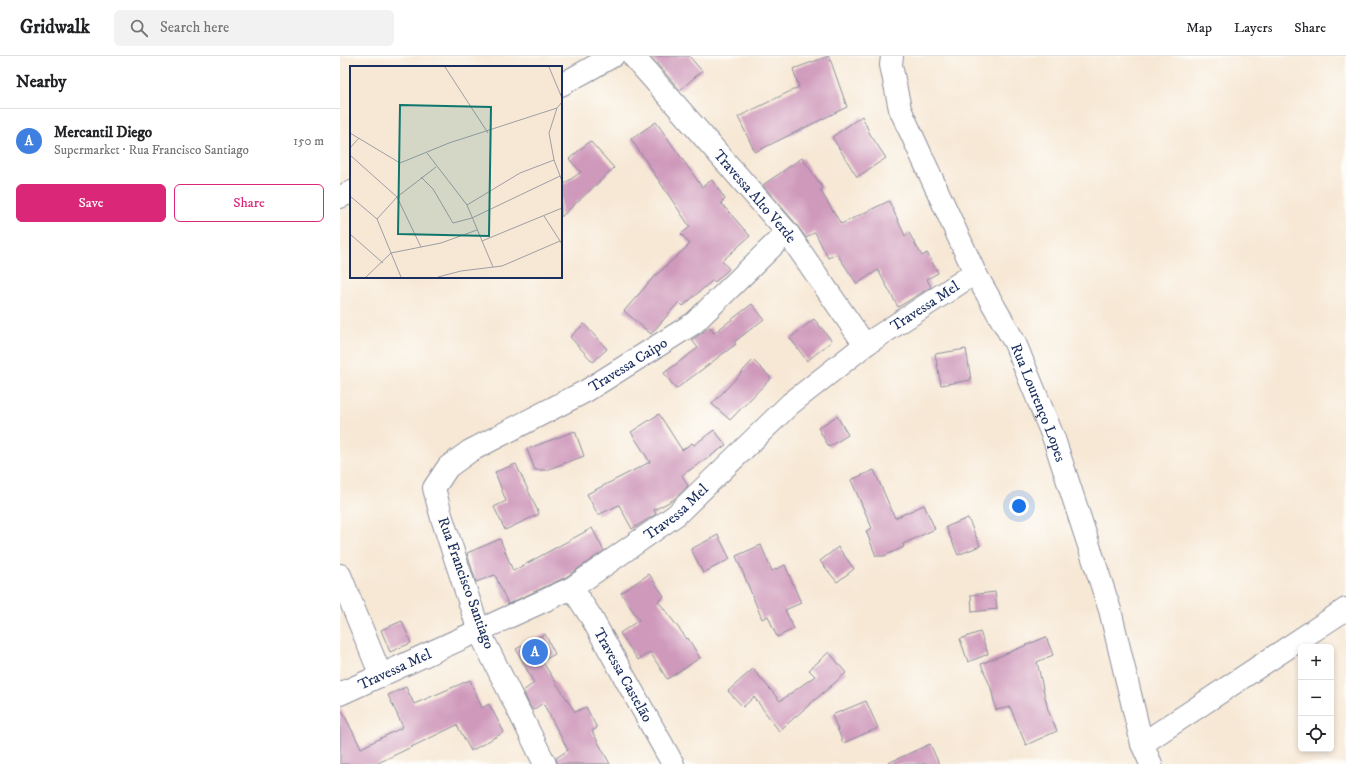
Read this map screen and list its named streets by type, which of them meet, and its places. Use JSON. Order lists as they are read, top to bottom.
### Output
{
  "streets": {
    "street": [
      "Travessa Alto Verde",
      "Travessa Mel",
      "Travessa Caipo",
      "Rua Lourenço Lopes",
      "Rua Francisco Santiago",
      "Travessa Castelão"
    ]
  },
  "crossings": [
    ["Travessa Alto Verde", "Travessa Mel"],
    ["Travessa Alto Verde", "Travessa Caipo"],
    ["Travessa Mel", "Rua Lourenço Lopes"],
    ["Travessa Mel", "Rua Francisco Santiago"],
    ["Travessa Mel", "Travessa Castelão"],
    ["Travessa Caipo", "Rua Francisco Santiago"]
  ],
  "page": {
    "header": "Gridwalk",
    "search": "Search here",
    "nav": ["Map", "Layers", "Share"],
    "heading": "Nearby",
    "list": [
      {
        "mark": "A",
        "name": "Mercantil Diego",
        "note": "Supermarket · Rua Francisco Santiago",
        "value": "150 m"
      }
    ],
    "buttons": ["Save", "Share"],
    "pins": "A",
    "map_buttons": ["+", "−"]
  }
}
